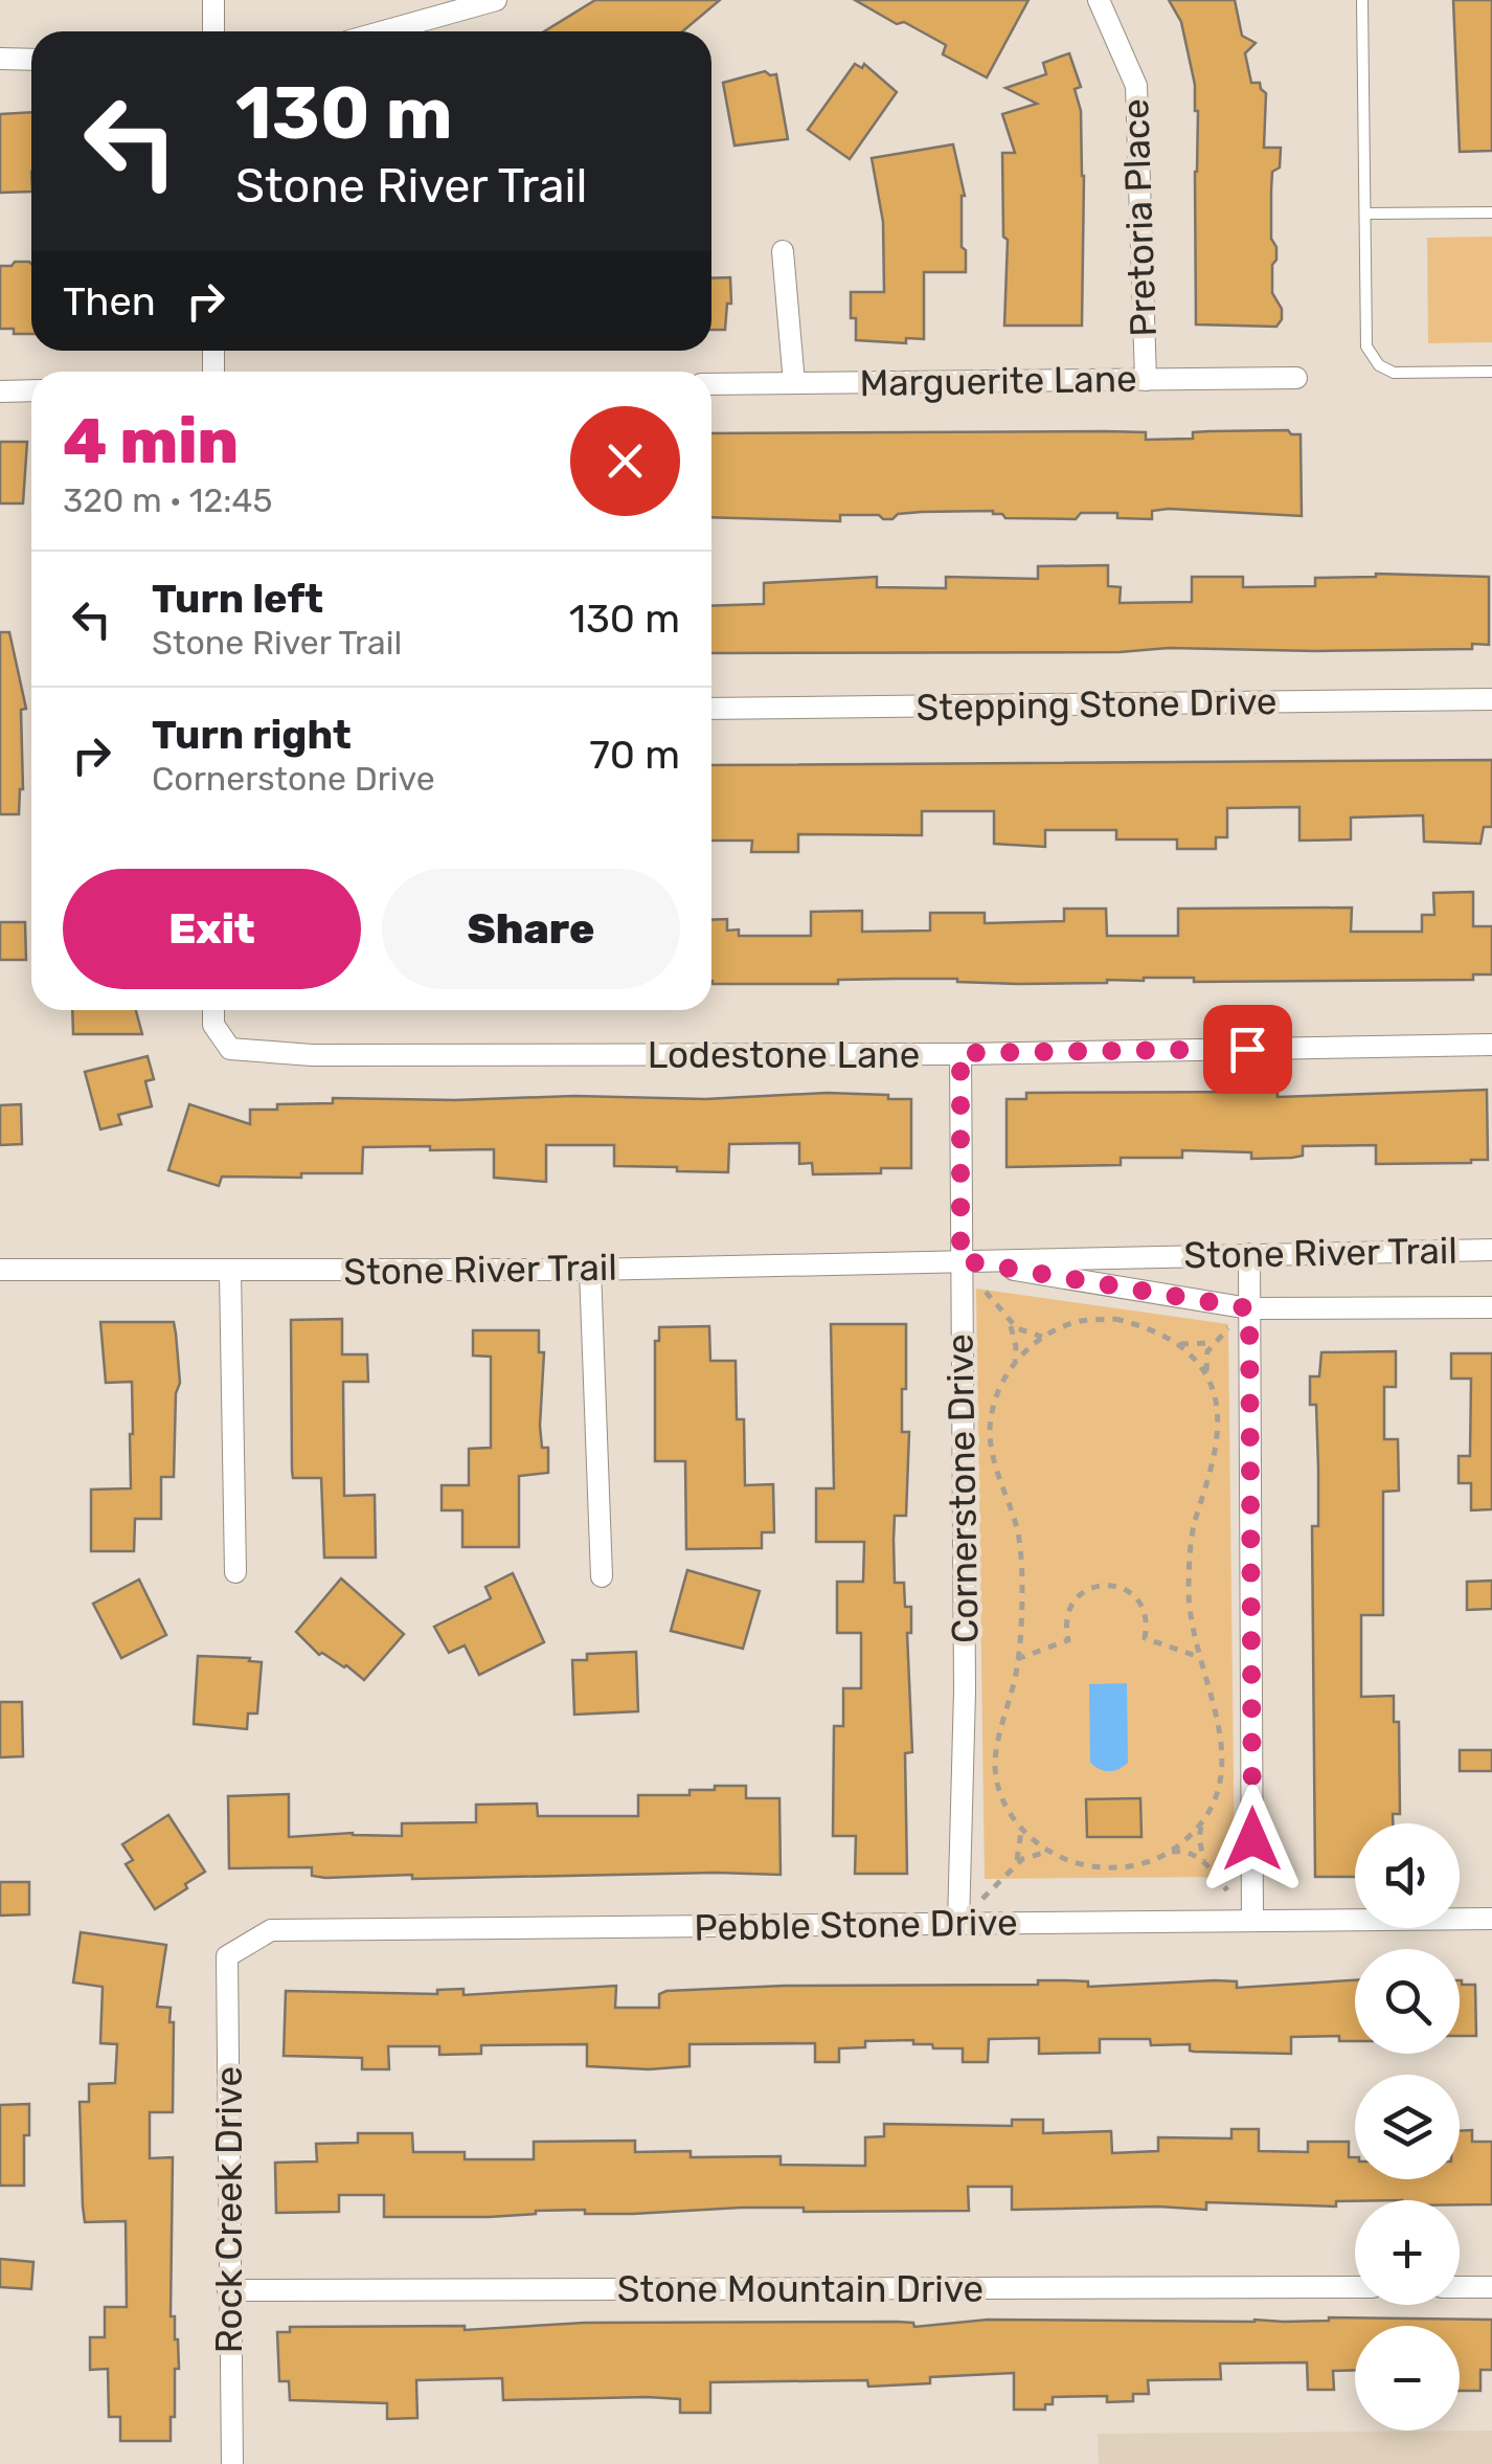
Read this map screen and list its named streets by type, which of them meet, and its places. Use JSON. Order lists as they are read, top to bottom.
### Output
{
  "streets": {
    "street": [
      "Pretoria Place",
      "Marguerite Lane",
      "Stepping Stone Drive",
      "Lodestone Lane",
      "Stone River Trail",
      "Cornerstone Drive",
      "Pebble Stone Drive",
      "Rock Creek Drive",
      "Stone Mountain Drive"
    ]
  },
  "crossings": [
    ["Pretoria Place", "Marguerite Lane"],
    ["Lodestone Lane", "Cornerstone Drive"],
    ["Stone River Trail", "Cornerstone Drive"],
    ["Cornerstone Drive", "Pebble Stone Drive"],
    ["Pebble Stone Drive", "Rock Creek Drive"],
    ["Rock Creek Drive", "Stone Mountain Drive"]
  ],
  "page": {
    "turn": ["130 m", "Stone River Trail"],
    "then": "Then",
    "heading": ["4 min", "320 m · 12:45"],
    "list": [
      {
        "name": "Turn left",
        "note": "Stone River Trail",
        "value": "130 m"
      },
      {
        "name": "Turn right",
        "note": "Cornerstone Drive",
        "value": "70 m"
      }
    ],
    "buttons": ["Exit", "Share"],
    "map_buttons": ["+", "−"]
  }
}
